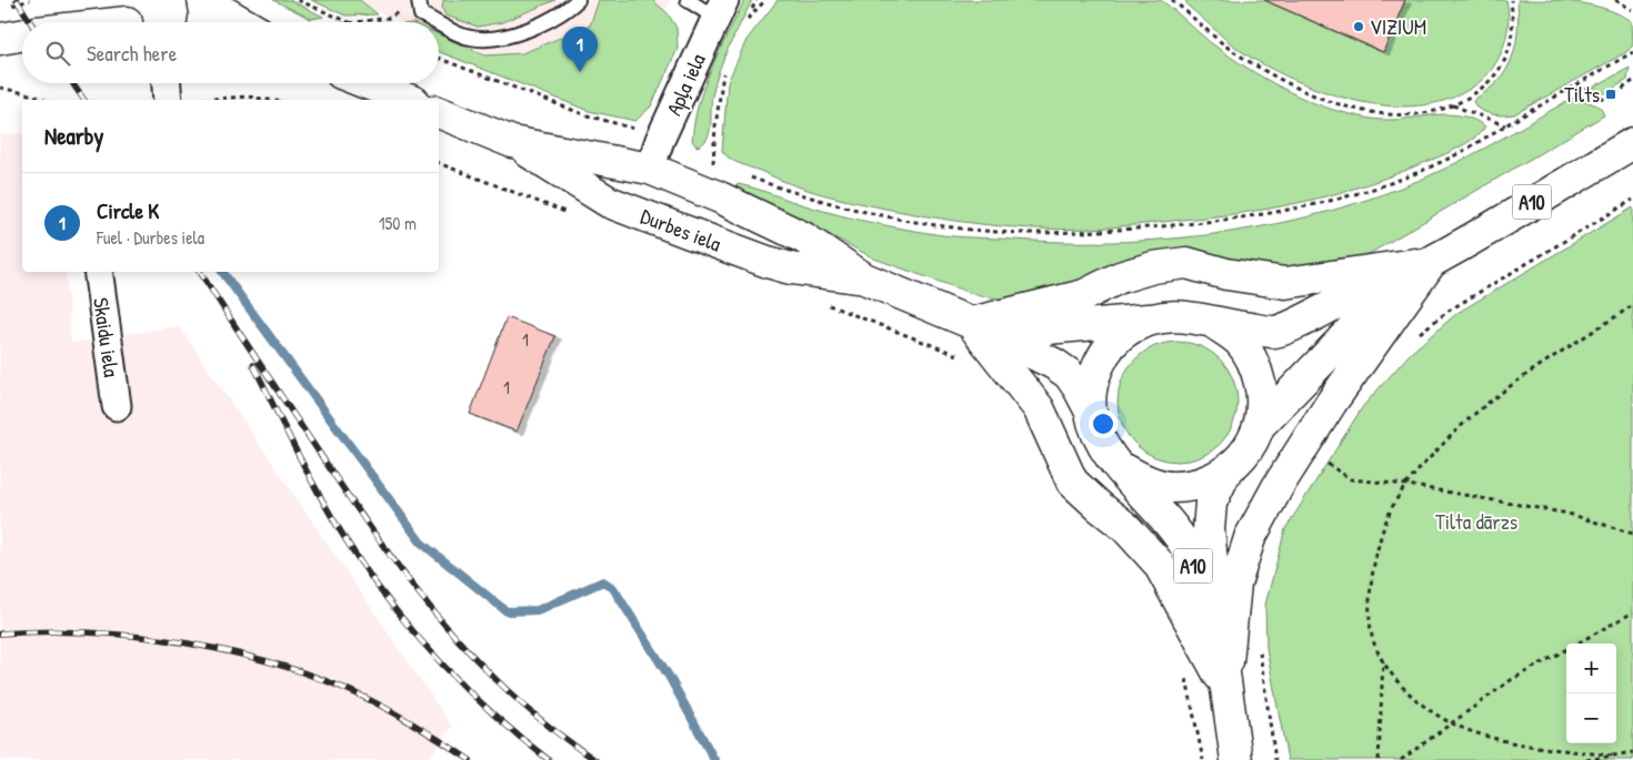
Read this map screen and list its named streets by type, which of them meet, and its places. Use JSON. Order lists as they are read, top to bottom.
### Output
{
  "streets": {
    "main road": ["A10", "Durbes iela"],
    "street": ["Apļa iela", "Skaidu iela"]
  },
  "crossings": [
    ["Apļa iela", "Durbes iela"]
  ],
  "parks": ["Tilta dārzs"],
  "places": {
    "other": ["VIZIUM"],
    "transit": ["Tilts"]
  },
  "house_numbers": ["1", "1"],
  "page": {
    "search": "Search here",
    "pins": "1",
    "heading": "Nearby",
    "list": [
      {
        "mark": "1",
        "name": "Circle K",
        "note": "Fuel · Durbes iela",
        "value": "150 m"
      }
    ],
    "map_buttons": ["+", "−"]
  }
}
